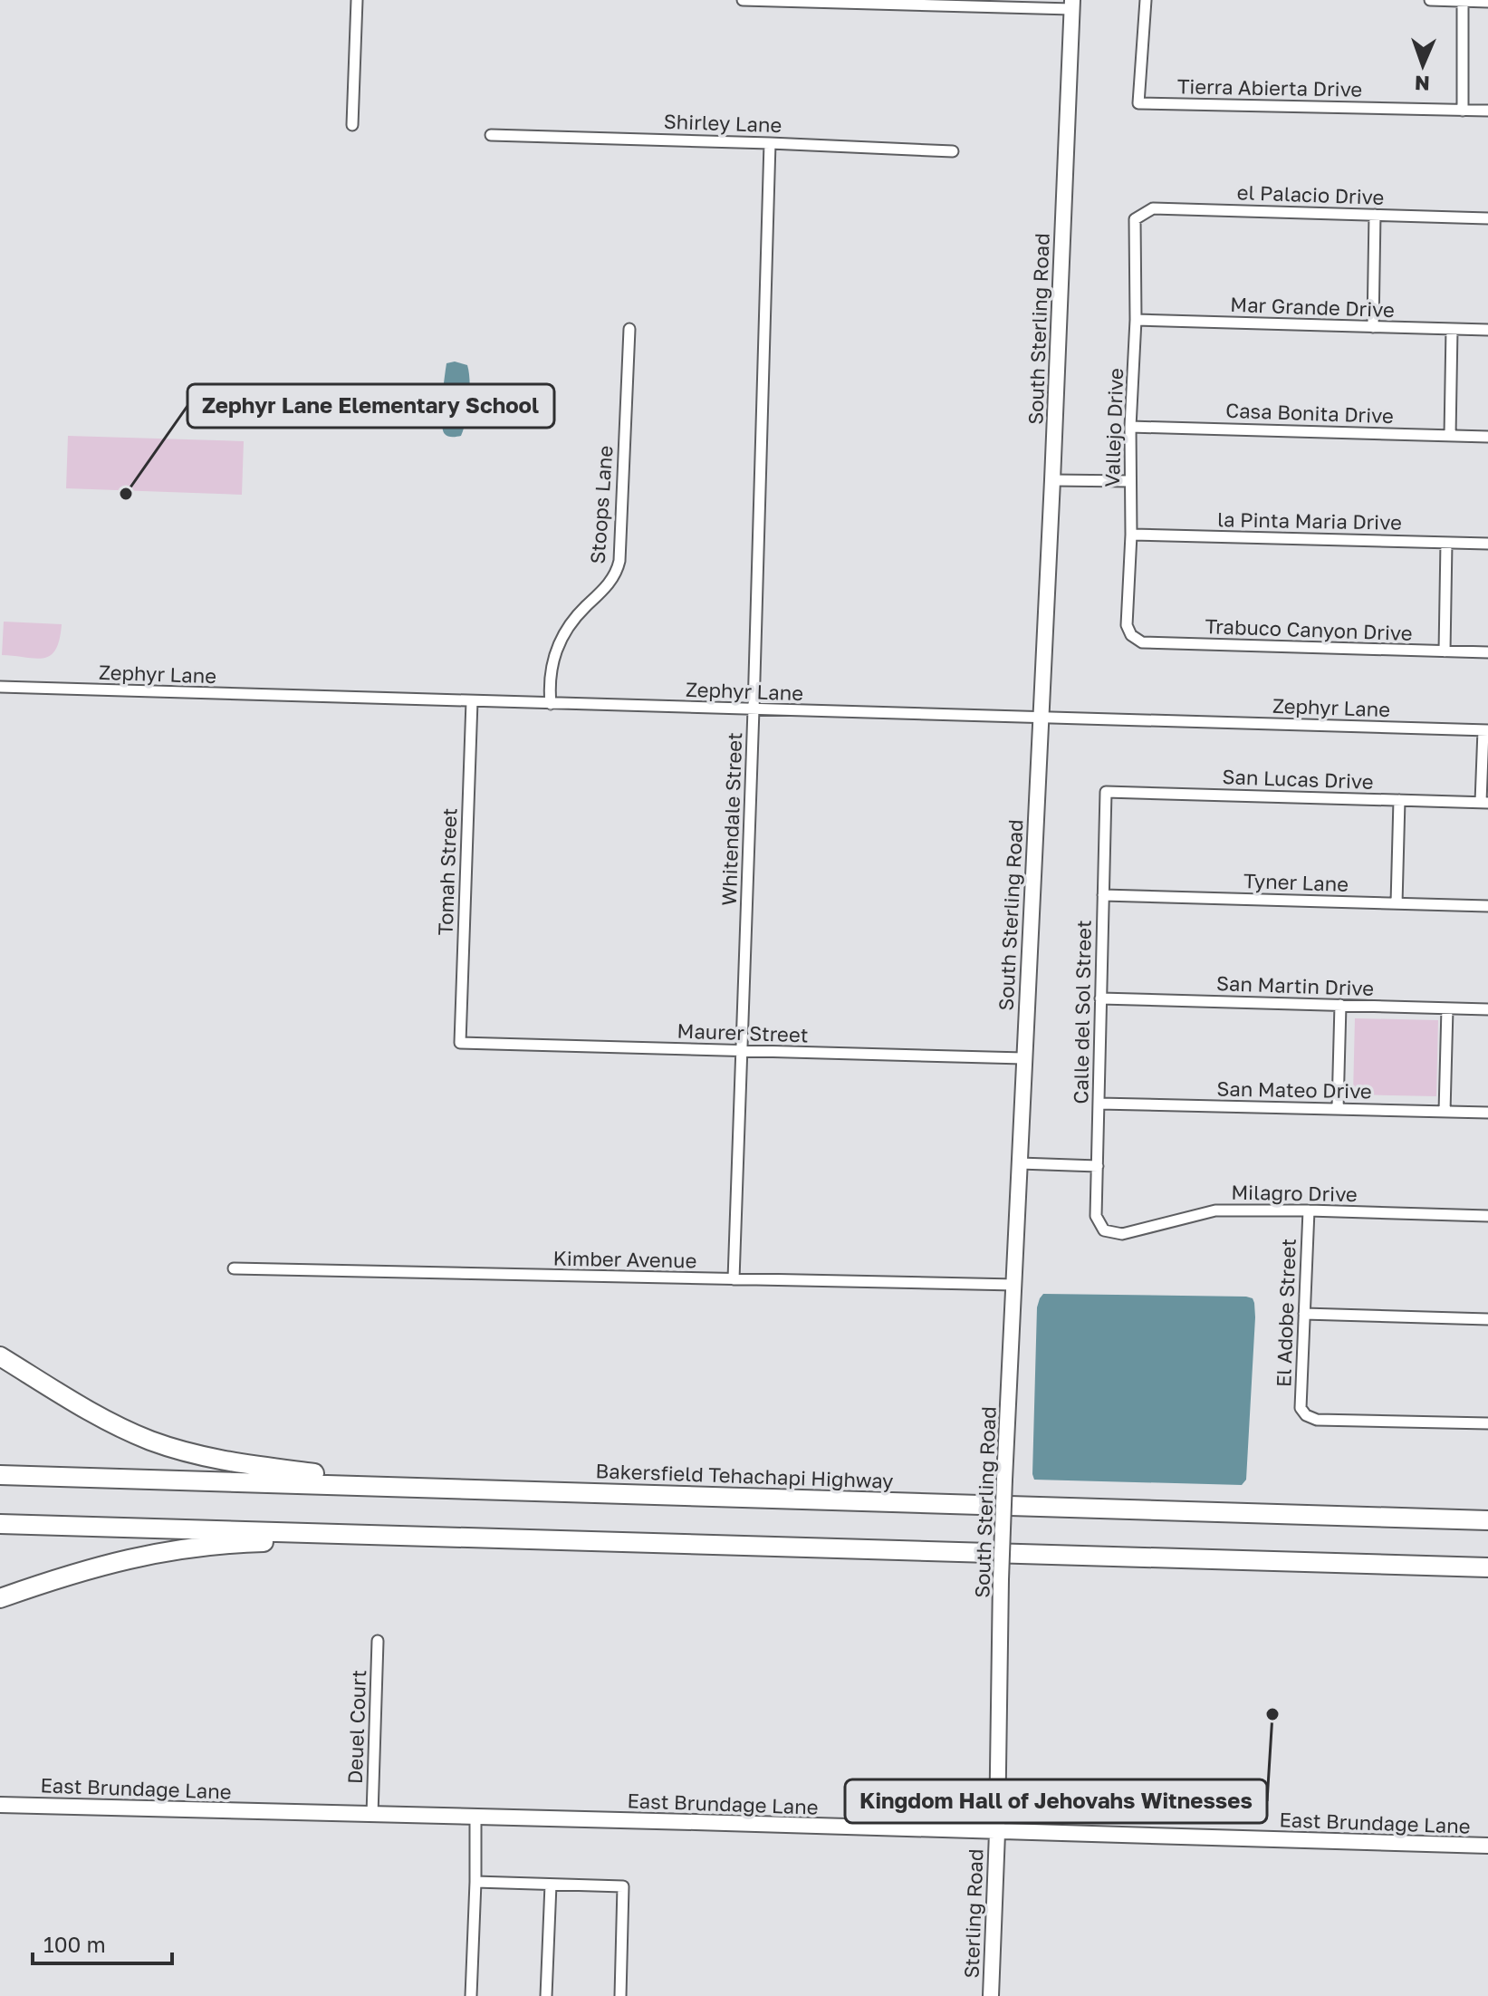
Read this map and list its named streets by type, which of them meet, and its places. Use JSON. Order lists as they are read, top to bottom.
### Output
{
  "streets": {
    "highway": ["Bakersfield Tehachapi Highway"],
    "street": [
      "Tierra Abierta Drive",
      "Shirley Lane",
      "el Palacio Drive",
      "Mar Grande Drive",
      "South Sterling Road",
      "Casa Bonita Drive",
      "Vallejo Drive",
      "Stoops Lane",
      "la Pinta Maria Drive",
      "Trabuco Canyon Drive",
      "Zephyr Lane",
      "San Lucas Drive",
      "Whitendale Street",
      "Tomah Street",
      "Tyner Lane",
      "San Martin Drive",
      "Calle del Sol Street",
      "Maurer Street",
      "San Mateo Drive",
      "Milagro Drive",
      "Kimber Avenue",
      "El Adobe Street",
      "Deuel Court",
      "East Brundage Lane",
      "Sterling Road"
    ]
  },
  "crossings": [
    ["Shirley Lane", "Whitendale Street"],
    ["el Palacio Drive", "Vallejo Drive"],
    ["Mar Grande Drive", "Vallejo Drive"],
    ["South Sterling Road", "Zephyr Lane"],
    ["South Sterling Road", "Maurer Street"],
    ["South Sterling Road", "Kimber Avenue"],
    ["South Sterling Road", "East Brundage Lane"],
    ["South Sterling Road", "Sterling Road"],
    ["Casa Bonita Drive", "Vallejo Drive"],
    ["Vallejo Drive", "la Pinta Maria Drive"],
    ["Vallejo Drive", "Trabuco Canyon Drive"],
    ["Stoops Lane", "Zephyr Lane"],
    ["Zephyr Lane", "Whitendale Street"],
    ["Zephyr Lane", "Tomah Street"],
    ["San Lucas Drive", "Calle del Sol Street"],
    ["Whitendale Street", "Maurer Street"],
    ["Whitendale Street", "Kimber Avenue"],
    ["Tomah Street", "Maurer Street"],
    ["Tyner Lane", "Calle del Sol Street"],
    ["San Martin Drive", "Calle del Sol Street"],
    ["Calle del Sol Street", "San Mateo Drive"],
    ["Calle del Sol Street", "Milagro Drive"],
    ["Milagro Drive", "El Adobe Street"],
    ["Deuel Court", "East Brundage Lane"],
    ["East Brundage Lane", "Sterling Road"]
  ],
  "places": ["Zephyr Lane Elementary School", "Kingdom Hall of Jehovahs Witnesses"],
  "scale_bar": "100 m",
  "north": "bottom"
}
